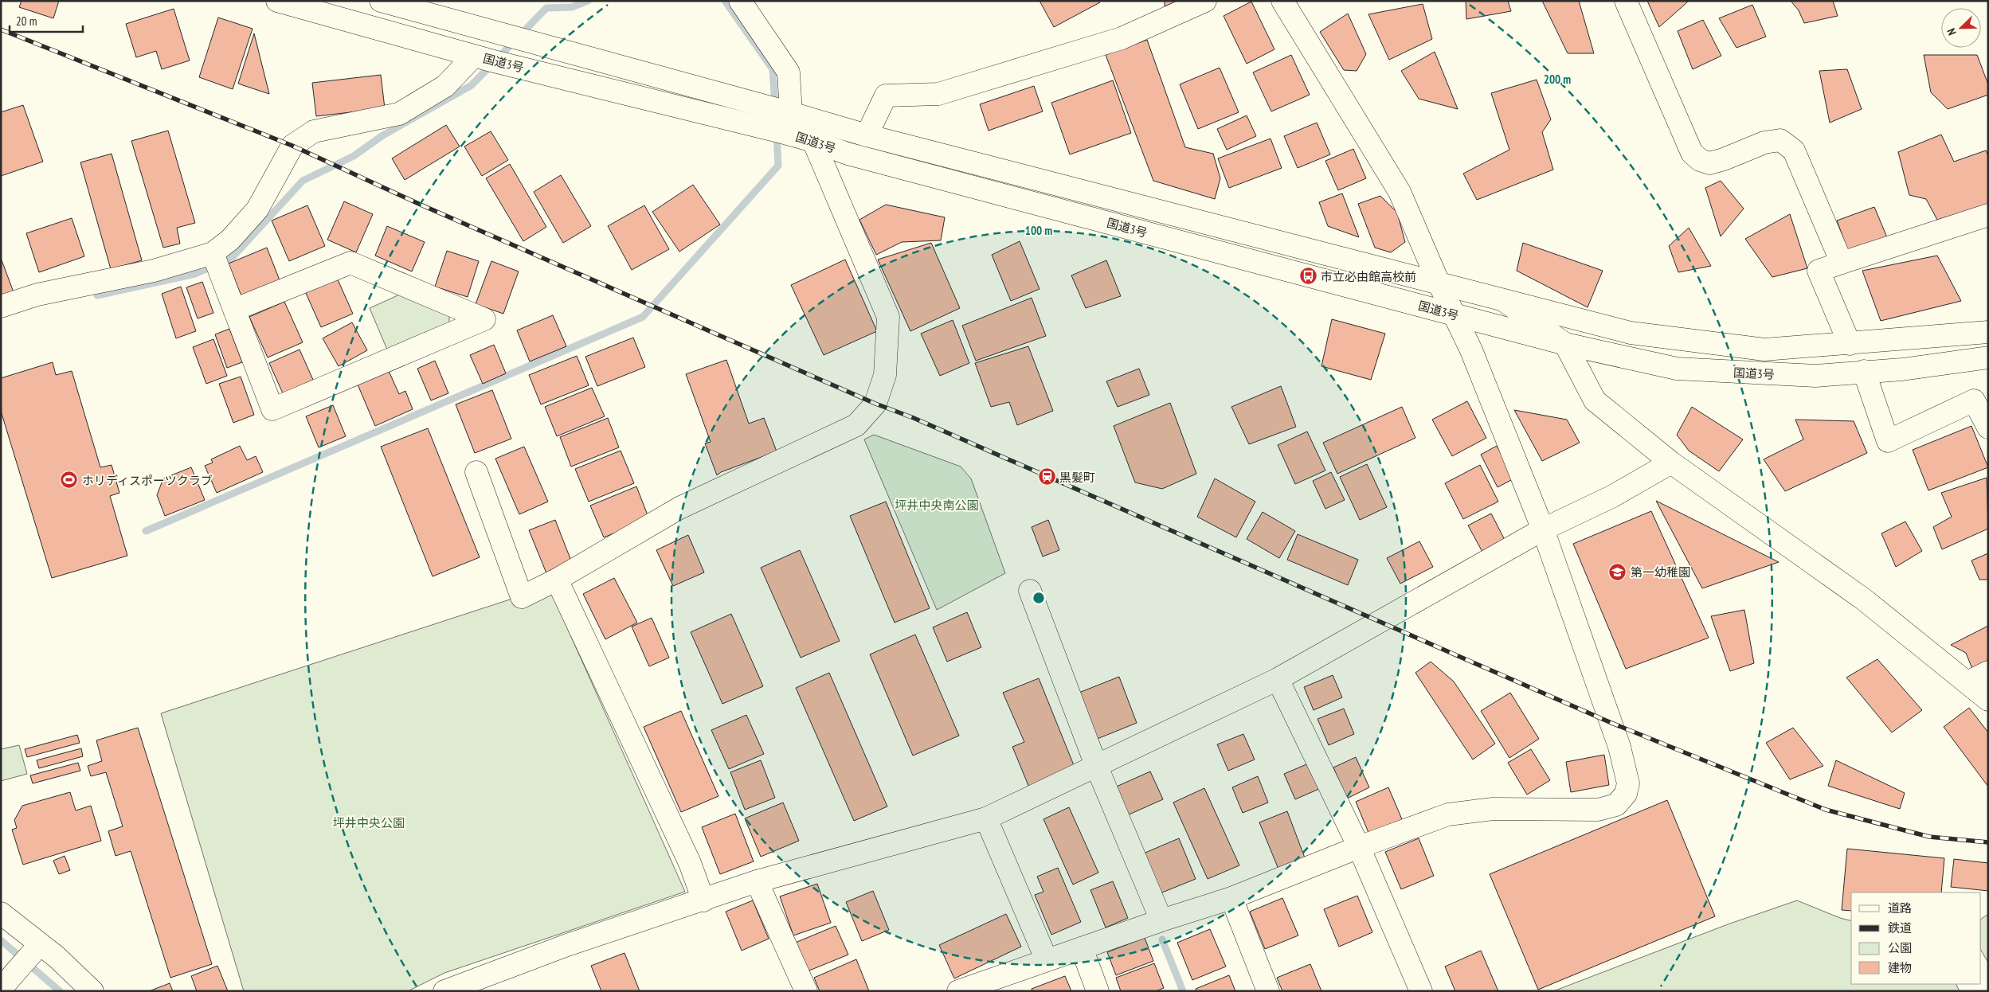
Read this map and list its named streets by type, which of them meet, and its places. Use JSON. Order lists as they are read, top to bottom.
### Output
{
  "streets": {
    "main road": ["国道3号"]
  },
  "parks": ["坪井中央南公園", "坪井中央公園"],
  "places": {
    "bus stop": ["市立必由館高校前"],
    "station": ["黒髪町"],
    "sports": ["ホリディスポーツクラブ"],
    "school or university": ["第一幼稚園"]
  },
  "legend": [
    "道路",
    "鉄道",
    "公園",
    "建物"
  ],
  "scale_bar": "20 m",
  "north": "bottom left",
  "rings": ["200 m", "100 m"]
}
